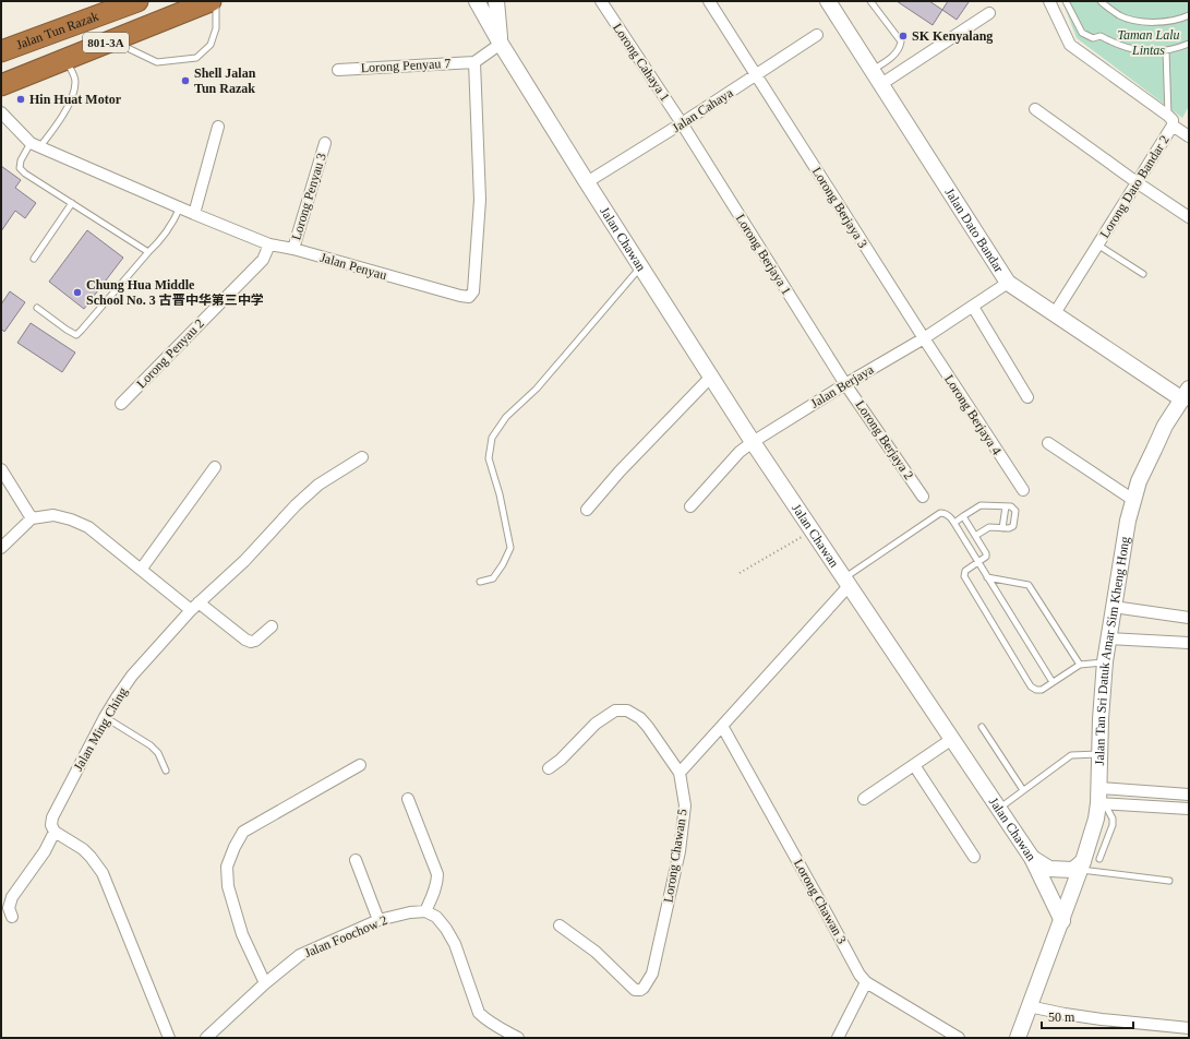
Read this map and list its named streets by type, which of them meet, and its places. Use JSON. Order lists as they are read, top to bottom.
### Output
{
  "streets": {
    "highway": ["Jalan Tun Razak", "801-3A"],
    "street": [
      "Lorong Cahaya 1",
      "Lorong Penyau 7",
      "Jalan Cahaya",
      "Lorong Dato Bandar 2",
      "Lorong Penyau 3",
      "Lorong Berjaya 3",
      "Jalan Dato Bandar",
      "Jalan Chawan",
      "Lorong Berjaya 1",
      "Jalan Penyau",
      "Lorong Penyau 2",
      "Jalan Berjaya",
      "Lorong Berjaya 4",
      "Lorong Berjaya 2",
      "Jalan Tan Sri Datuk Amar Sim Kheng Hong",
      "Jalan Ming Ching",
      "Lorong Chawan 5",
      "Lorong Chawan 3",
      "Jalan Foochow 2"
    ]
  },
  "crossings": [
    ["Lorong Cahaya 1", "Jalan Cahaya"],
    ["Lorong Cahaya 1", "Lorong Berjaya 1"],
    ["Lorong Penyau 7", "Jalan Penyau"],
    ["Jalan Cahaya", "Lorong Berjaya 3"],
    ["Jalan Cahaya", "Jalan Chawan"],
    ["Jalan Cahaya", "Lorong Berjaya 1"],
    ["Lorong Dato Bandar 2", "Jalan Dato Bandar"],
    ["Lorong Penyau 3", "Jalan Penyau"],
    ["Lorong Berjaya 3", "Jalan Berjaya"],
    ["Lorong Berjaya 3", "Lorong Berjaya 4"],
    ["Jalan Dato Bandar", "Jalan Berjaya"],
    ["Jalan Dato Bandar", "Jalan Tan Sri Datuk Amar Sim Kheng Hong"],
    ["Jalan Chawan", "Jalan Berjaya"],
    ["Jalan Chawan", "Jalan Tan Sri Datuk Amar Sim Kheng Hong"],
    ["Lorong Berjaya 1", "Jalan Berjaya"],
    ["Lorong Berjaya 1", "Lorong Berjaya 2"],
    ["Jalan Penyau", "Lorong Penyau 2"],
    ["Jalan Berjaya", "Lorong Berjaya 4"],
    ["Jalan Berjaya", "Lorong Berjaya 2"]
  ],
  "parks": ["Taman Lalu Lintas"],
  "places": [
    "SK Kenyalang",
    "Shell Jalan Tun Razak",
    "Hin Huat Motor",
    "Chung Hua Middle School No. 3 古晋中华第三中学"
  ],
  "scale_bar": "50 m"
}
